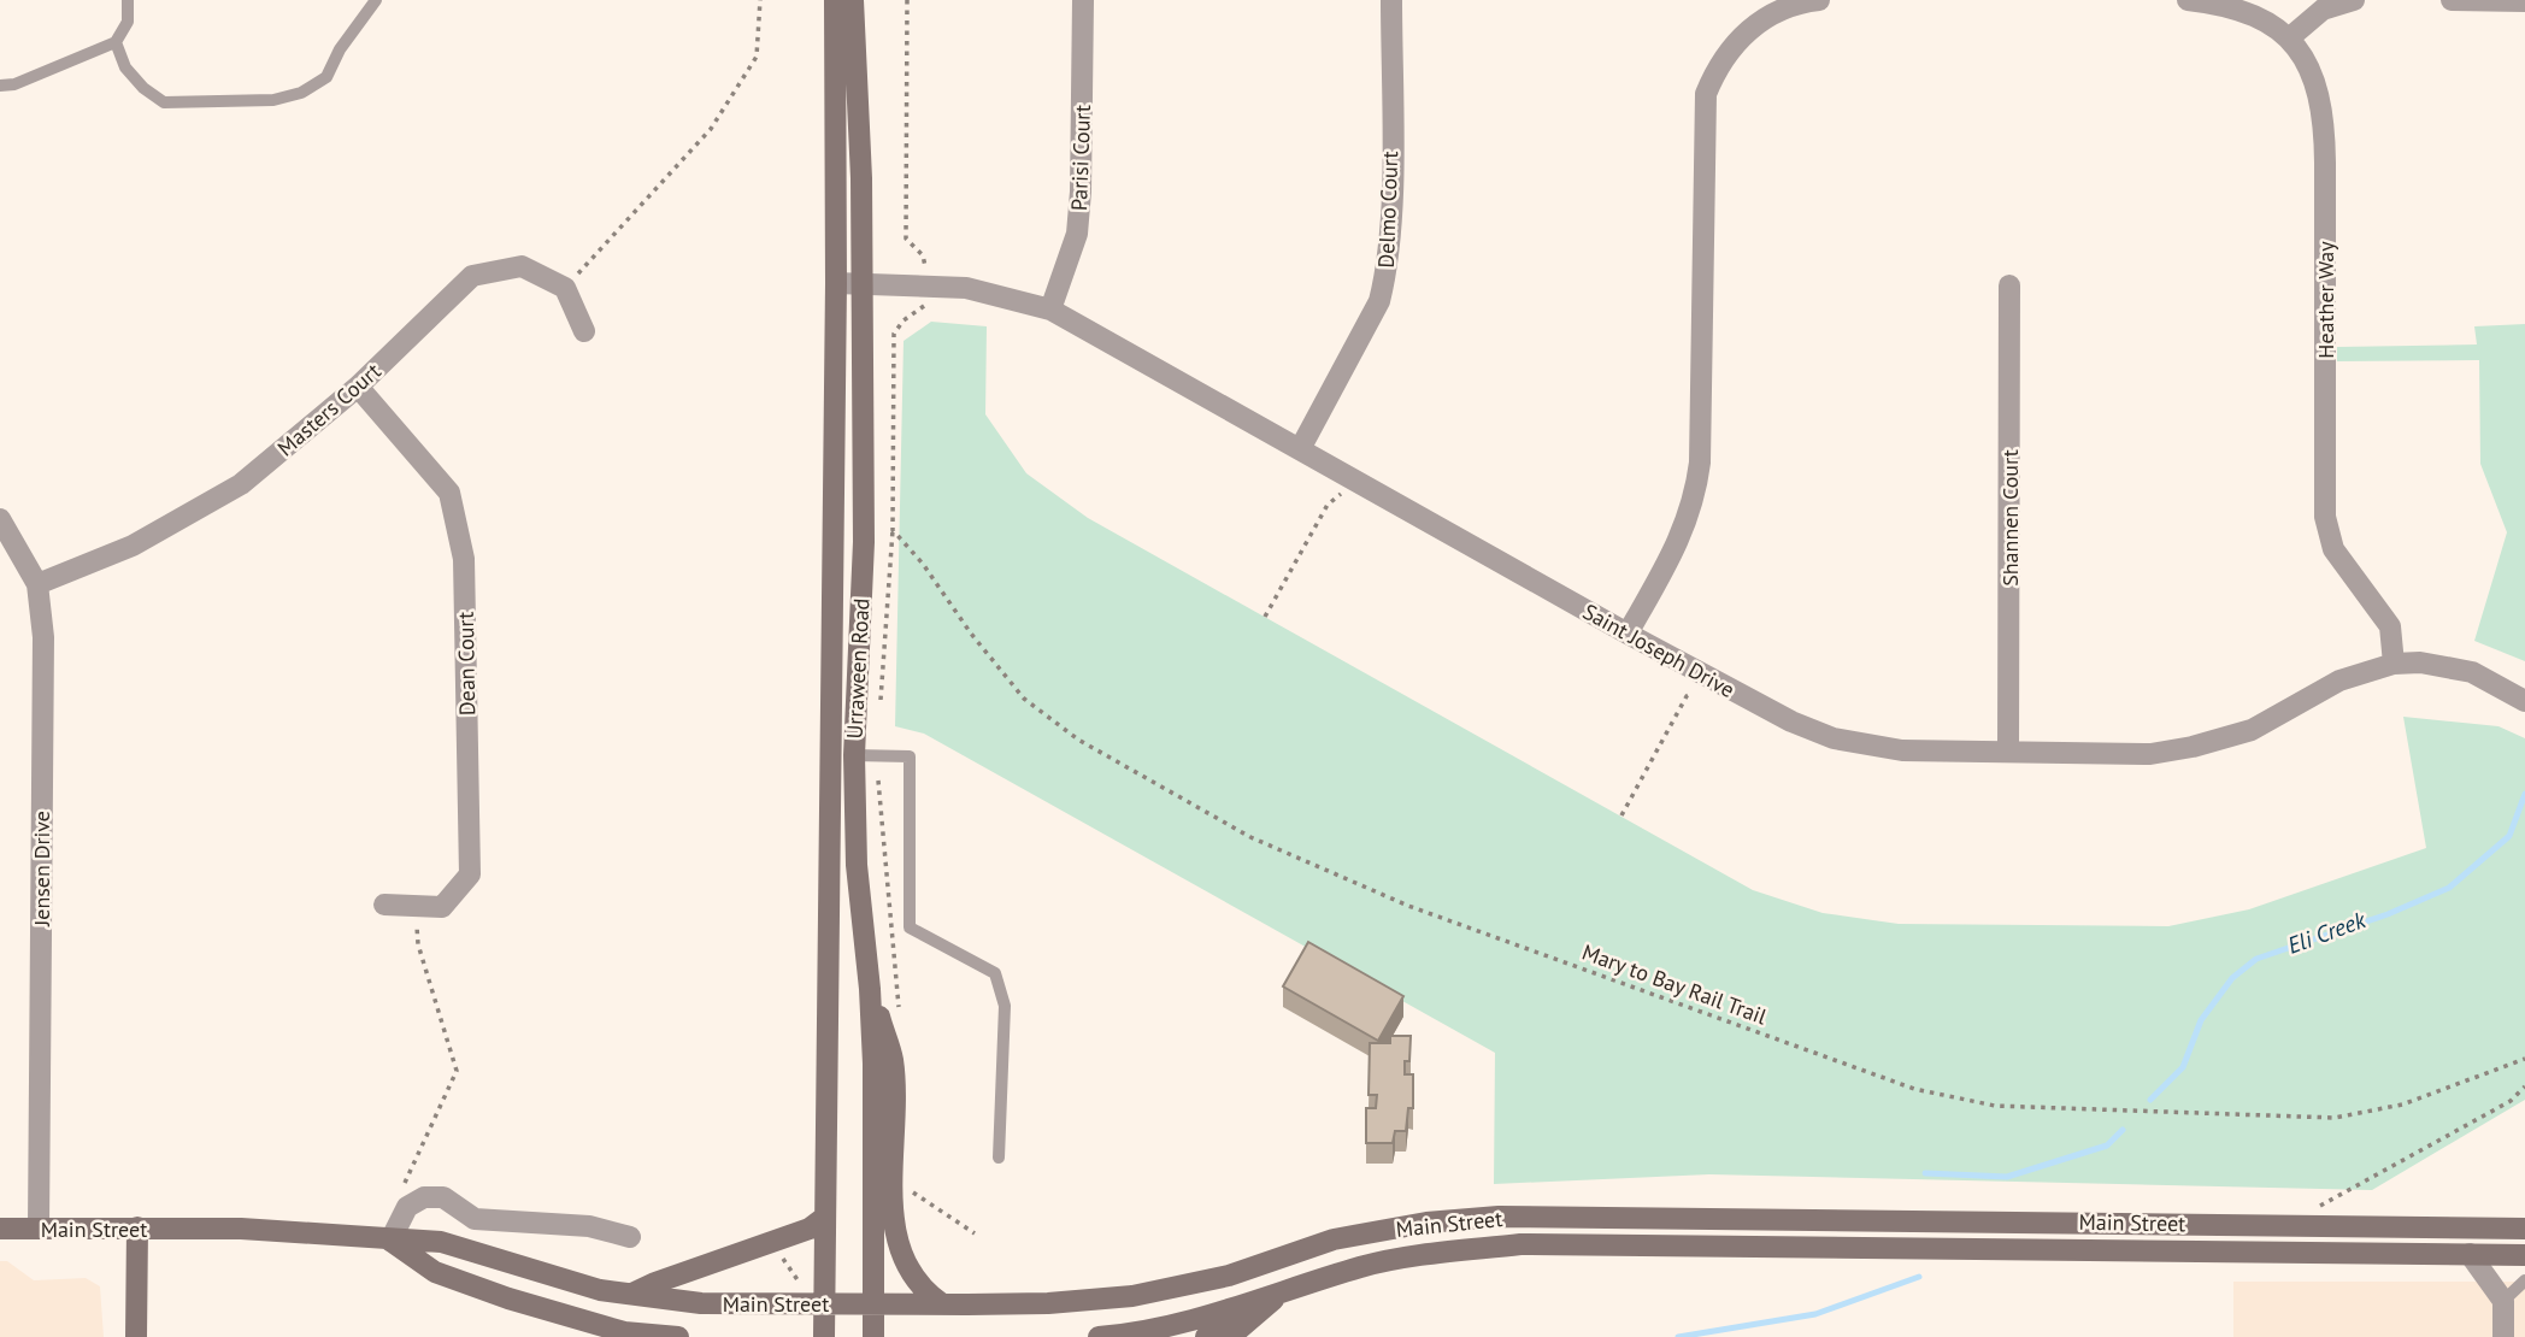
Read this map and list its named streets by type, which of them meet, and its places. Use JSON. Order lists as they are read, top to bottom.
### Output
{
  "streets": {
    "main road": ["Urraween Road", "Main Street"],
    "street": [
      "Parisi Court",
      "Delmo Court",
      "Heather Way",
      "Masters Court",
      "Shannen Court",
      "Saint Joseph Drive",
      "Dean Court",
      "Jensen Drive"
    ],
    "path": ["Mary to Bay Rail Trail"]
  },
  "crossings": [
    ["Parisi Court", "Saint Joseph Drive"],
    ["Delmo Court", "Saint Joseph Drive"],
    ["Heather Way", "Saint Joseph Drive"],
    ["Masters Court", "Dean Court"],
    ["Masters Court", "Jensen Drive"],
    ["Shannen Court", "Saint Joseph Drive"],
    ["Saint Joseph Drive", "Urraween Road"],
    ["Urraween Road", "Main Street"],
    ["Jensen Drive", "Main Street"]
  ],
  "water": ["Eli Creek"]
}
